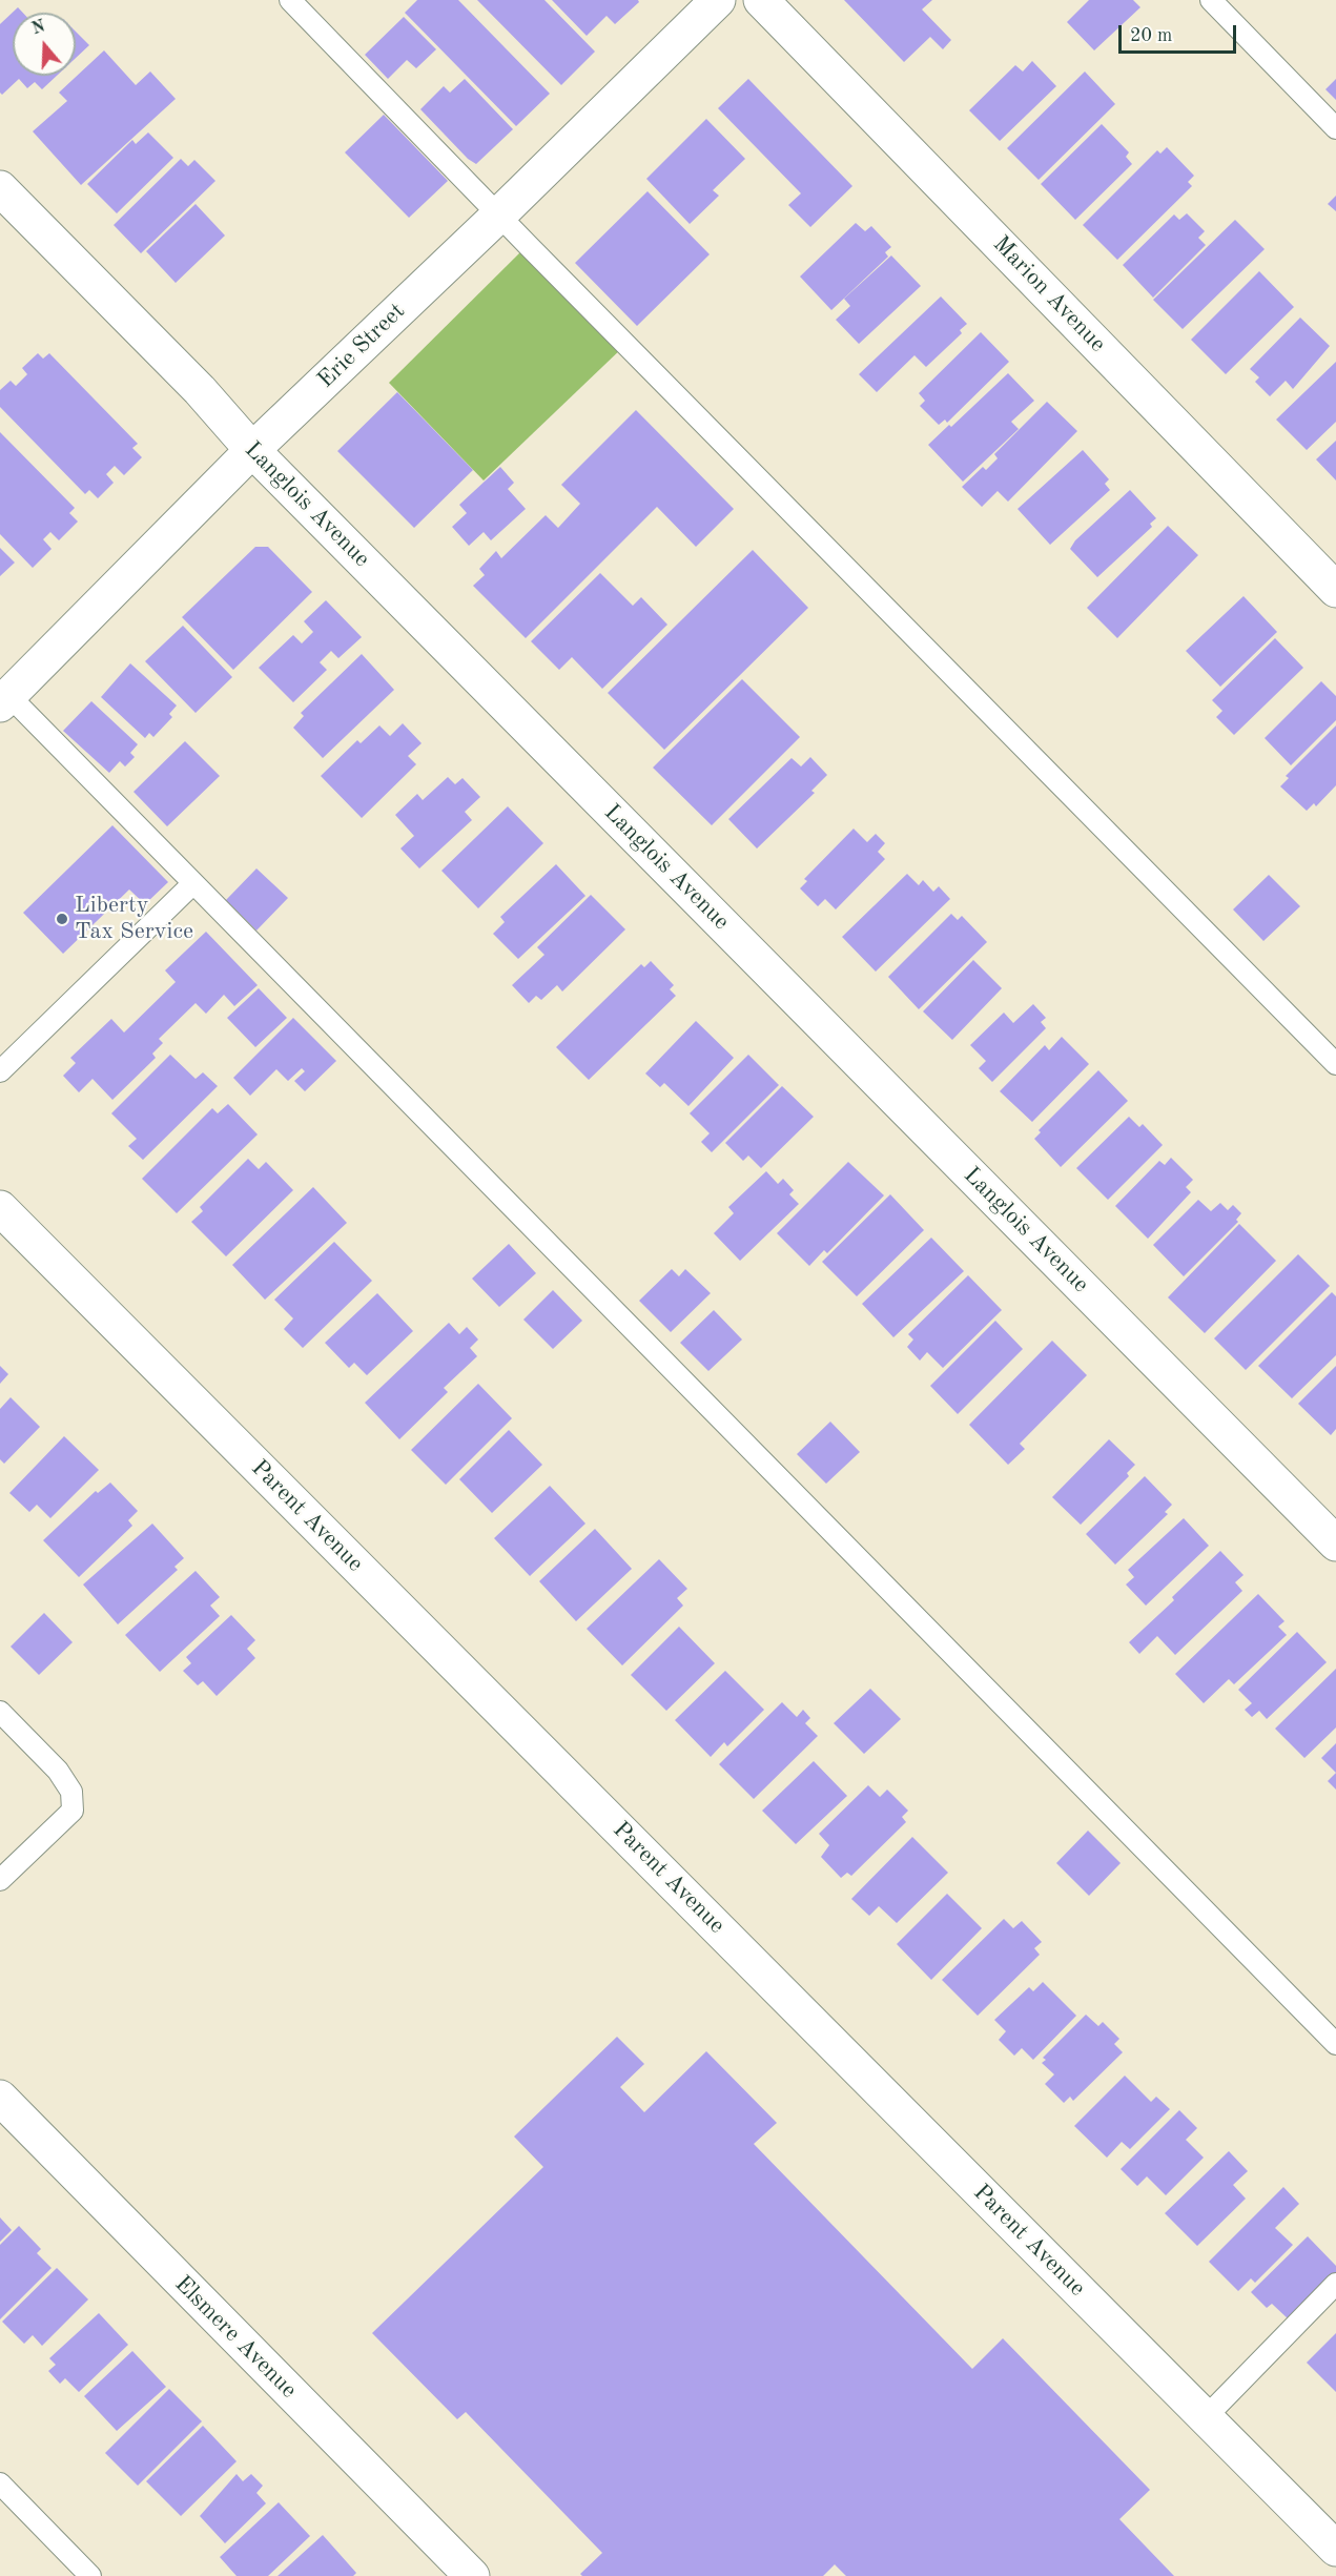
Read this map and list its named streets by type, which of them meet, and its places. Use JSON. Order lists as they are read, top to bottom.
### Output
{
  "streets": {
    "street": [
      "Marion Avenue",
      "Erie Street",
      "Langlois Avenue",
      "Parent Avenue",
      "Elsmere Avenue"
    ]
  },
  "crossings": [
    ["Erie Street", "Langlois Avenue"]
  ],
  "places": ["Liberty Tax Service"],
  "scale_bar": "20 m",
  "north": "top"
}
